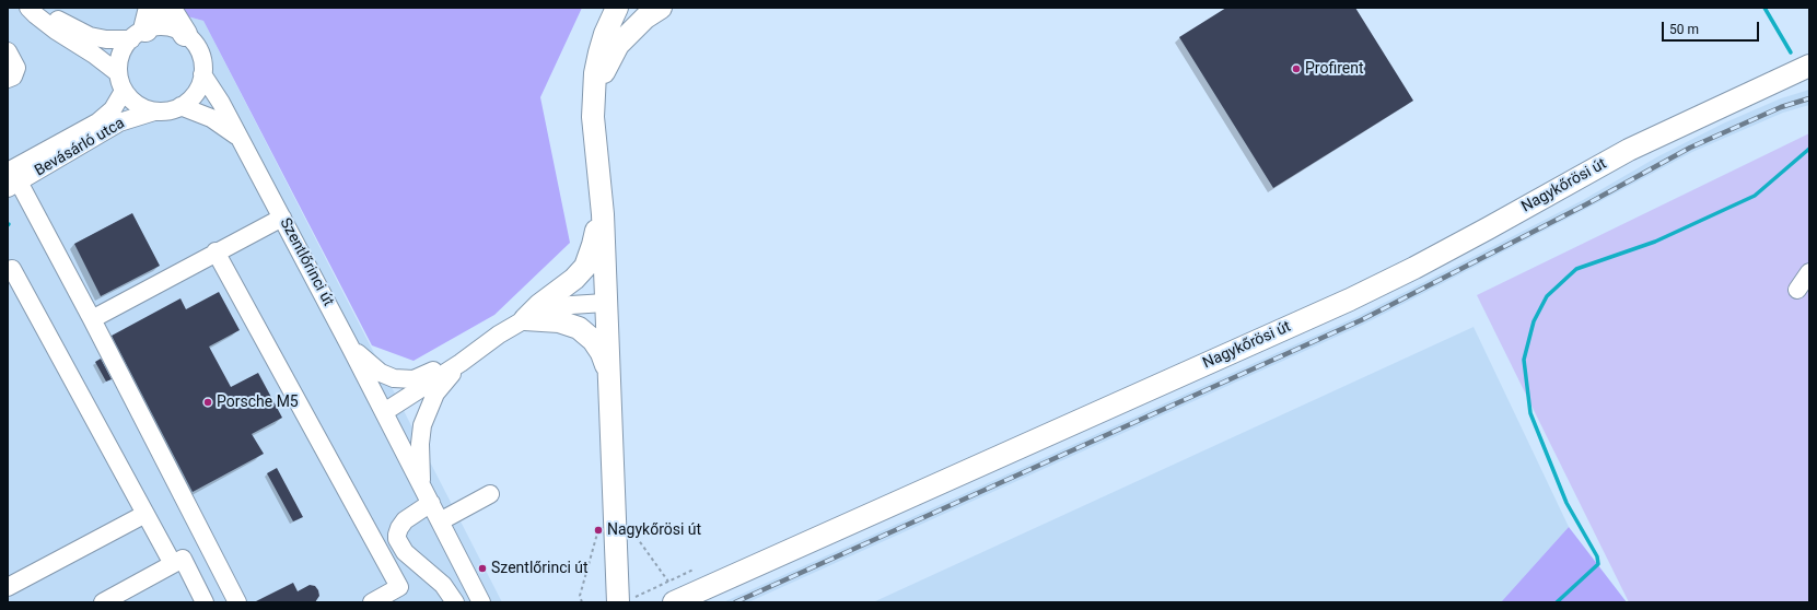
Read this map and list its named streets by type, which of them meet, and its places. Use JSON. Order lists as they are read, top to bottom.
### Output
{
  "streets": {
    "main road": ["Nagykőrösi út"],
    "street": ["Bevásárló utca", "Szentlőrinci út"]
  },
  "crossings": [
    ["Bevásárló utca", "Szentlőrinci út"]
  ],
  "places": [
    "Profirent",
    "Porsche M5",
    "Nagykőrösi út",
    "Szentlőrinci út"
  ],
  "scale_bar": "50 m"
}
